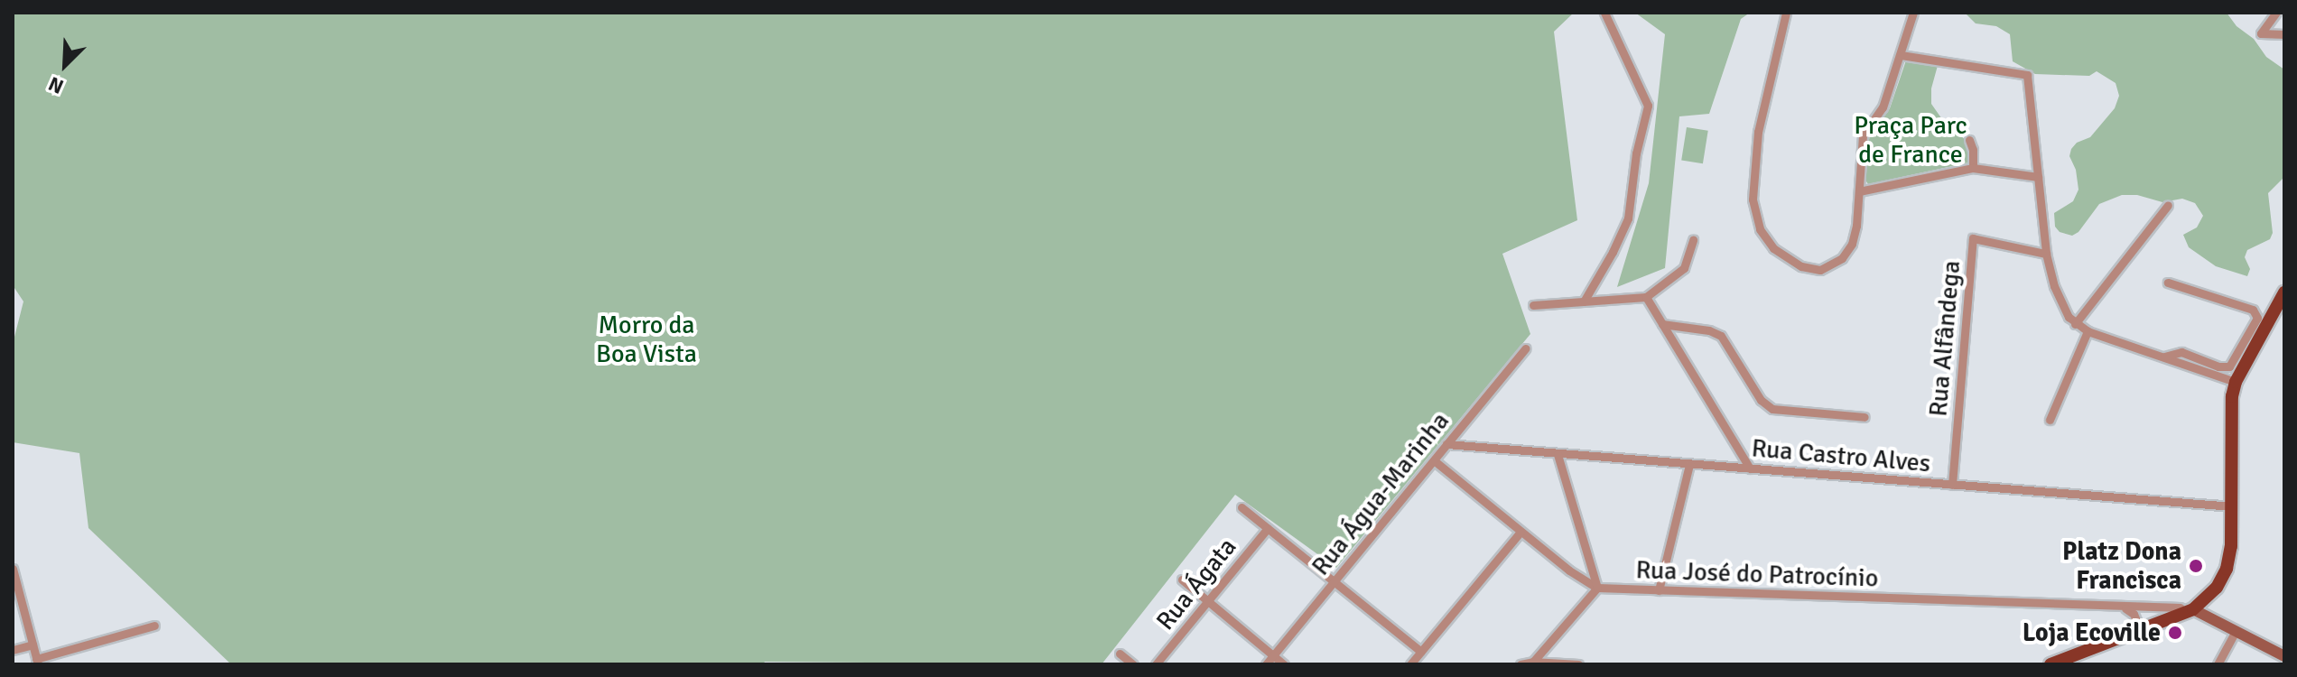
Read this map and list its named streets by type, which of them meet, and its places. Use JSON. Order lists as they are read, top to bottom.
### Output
{
  "streets": {
    "street": [
      "Rua Alfândega",
      "Rua Castro Alves",
      "Rua Água-Marinha",
      "Rua José do Patrocínio",
      "Rua Ágata"
    ]
  },
  "crossings": [
    ["Rua Alfândega", "Rua Castro Alves"],
    ["Rua Castro Alves", "Rua Água-Marinha"],
    ["Rua Água-Marinha", "Rua José do Patrocínio"]
  ],
  "parks": ["Praça Parc de France", "Morro da Boa Vista"],
  "places": ["Platz Dona Francisca", "Loja Ecoville"],
  "north": "bottom left"
}
